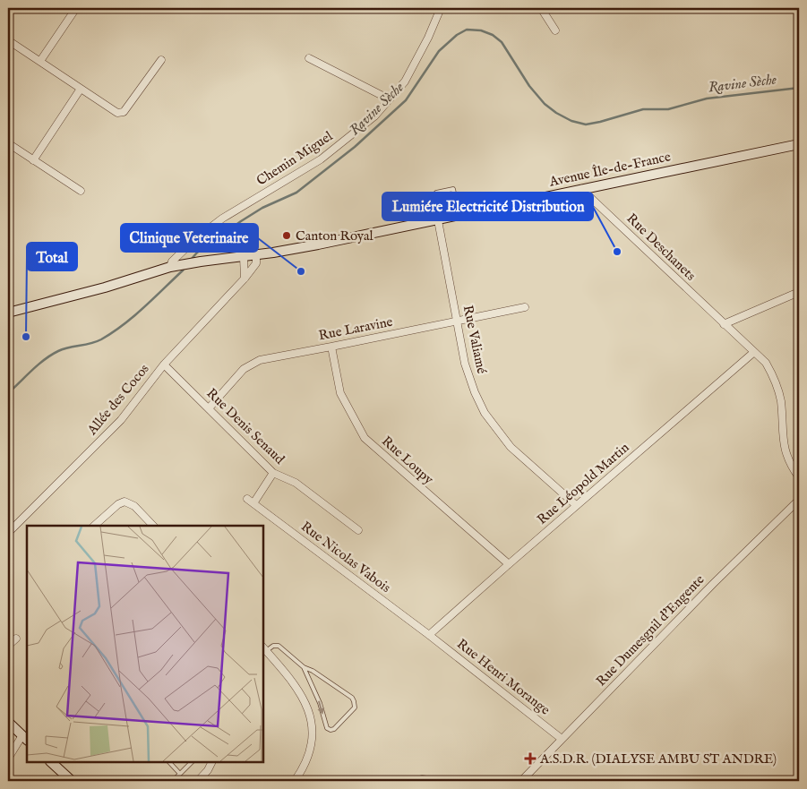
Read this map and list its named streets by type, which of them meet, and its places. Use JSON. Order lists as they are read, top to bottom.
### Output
{
  "streets": {
    "street": [
      "Chemin Miguel",
      "Avenue Île-de-France",
      "Rue Deschanets",
      "Rue Laravine",
      "Rue Valiamé",
      "Allée des Cocos",
      "Rue Denis Senaud",
      "Rue Loupy",
      "Rue Léopold Martin",
      "Rue Nicolas Vabois",
      "Rue Dumesgnil d'Engente",
      "Rue Henri Morange"
    ]
  },
  "crossings": [
    ["Chemin Miguel", "Avenue Île-de-France"],
    ["Avenue Île-de-France", "Rue Deschanets"],
    ["Avenue Île-de-France", "Rue Valiamé"],
    ["Avenue Île-de-France", "Allée des Cocos"],
    ["Rue Deschanets", "Rue Léopold Martin"],
    ["Rue Laravine", "Rue Valiamé"],
    ["Rue Laravine", "Rue Denis Senaud"],
    ["Rue Laravine", "Rue Loupy"],
    ["Rue Valiamé", "Rue Léopold Martin"],
    ["Allée des Cocos", "Rue Denis Senaud"],
    ["Rue Denis Senaud", "Rue Nicolas Vabois"],
    ["Rue Loupy", "Rue Léopold Martin"],
    ["Rue Léopold Martin", "Rue Nicolas Vabois"],
    ["Rue Léopold Martin", "Rue Henri Morange"],
    ["Rue Nicolas Vabois", "Rue Henri Morange"],
    ["Rue Dumesgnil d'Engente", "Rue Henri Morange"]
  ],
  "water": ["Ravine Sèche"],
  "places": {
    "other": [
      "Canton Royal",
      "Lumiére Electricité Distribution",
      "Clinique Veterinaire",
      "Total"
    ],
    "health": ["A.S.D.R. (DIALYSE AMBU ST ANDRE)"]
  }
}
